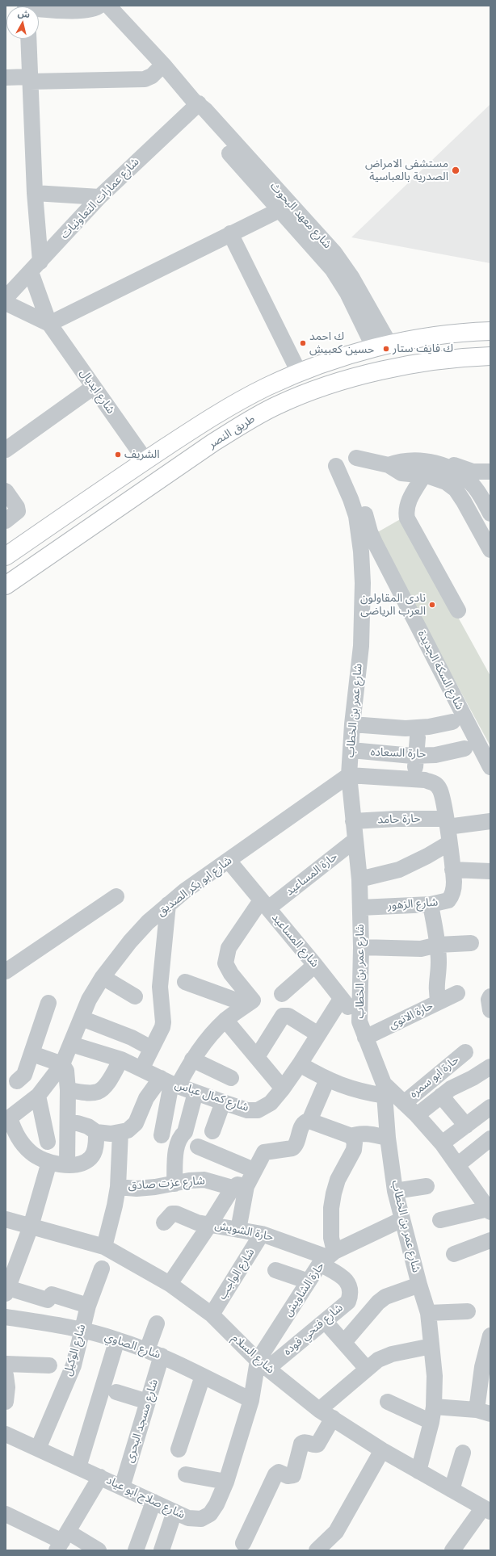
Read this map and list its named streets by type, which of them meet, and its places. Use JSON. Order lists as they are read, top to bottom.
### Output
{
  "streets": {
    "highway": ["طريق النصر"],
    "street": [
      "شارع عمارات التعاونيات",
      "شارع معهد البحوث",
      "شارع ايديال",
      "شارع السكة الجديدة",
      "شارع عمر بن الخطاب",
      "حارة السعاده",
      "حارة حامد",
      "حارة المساعيد",
      "شارع ابو بكر الصديق",
      "شارع الزهور",
      "شارع المساعيد",
      "حارة الانوى",
      "حارة ابو سمره",
      "شارع كمال عباس",
      "شارع عزت صادق",
      "حارة الشويش",
      "شارع الواجب",
      "حارة الشاويش",
      "شارع فتحي فوده",
      "شارع الصاوي",
      "شارع الوكيل",
      "شارع السلام",
      "شارع مسجد البحرى",
      "شارع صلاح ابو عياد"
    ]
  },
  "crossings": [
    ["شارع عمارات التعاونيات", "شارع معهد البحوث"],
    ["شارع عمارات التعاونيات", "شارع ايديال"],
    ["شارع معهد البحوث", "طريق النصر"],
    ["شارع ايديال", "طريق النصر"],
    ["شارع عمر بن الخطاب", "حارة السعاده"],
    ["شارع عمر بن الخطاب", "حارة حامد"],
    ["شارع عمر بن الخطاب", "حارة المساعيد"],
    ["شارع عمر بن الخطاب", "شارع ابو بكر الصديق"],
    ["شارع عمر بن الخطاب", "شارع الزهور"],
    ["شارع عمر بن الخطاب", "شارع المساعيد"],
    ["شارع عمر بن الخطاب", "حارة الانوى"],
    ["شارع عمر بن الخطاب", "حارة الشاويش"],
    ["شارع عمر بن الخطاب", "شارع السلام"],
    ["حارة حامد", "شارع الزهور"],
    ["حارة المساعيد", "شارع المساعيد"],
    ["شارع ابو بكر الصديق", "شارع المساعيد"],
    ["شارع ابو بكر الصديق", "شارع كمال عباس"],
    ["شارع المساعيد", "شارع كمال عباس"],
    ["حارة الشويش", "شارع الواجب"],
    ["حارة الشويش", "حارة الشاويش"],
    ["حارة الشويش", "شارع فتحي فوده"],
    ["شارع الواجب", "شارع السلام"],
    ["حارة الشاويش", "شارع فتحي فوده"],
    ["حارة الشاويش", "شارع السلام"],
    ["حارة الشاويش", "شارع صلاح ابو عياد"],
    ["شارع فتحي فوده", "شارع السلام"],
    ["شارع فتحي فوده", "شارع صلاح ابو عياد"],
    ["شارع الصاوي", "شارع الوكيل"],
    ["شارع الصاوي", "شارع مسجد البحرى"],
    ["شارع الصاوي", "شارع صلاح ابو عياد"],
    ["شارع الوكيل", "شارع صلاح ابو عياد"],
    ["شارع السلام", "شارع صلاح ابو عياد"],
    ["شارع مسجد البحرى", "شارع صلاح ابو عياد"]
  ],
  "places": [
    "مستشفى الامراض الصدرية بالعباسية",
    "ك احمد حسين كعبيش",
    "ك فايف ستار",
    "الشريف",
    "نادى المقاولون العرب الرياضى"
  ],
  "north": "top"
}
